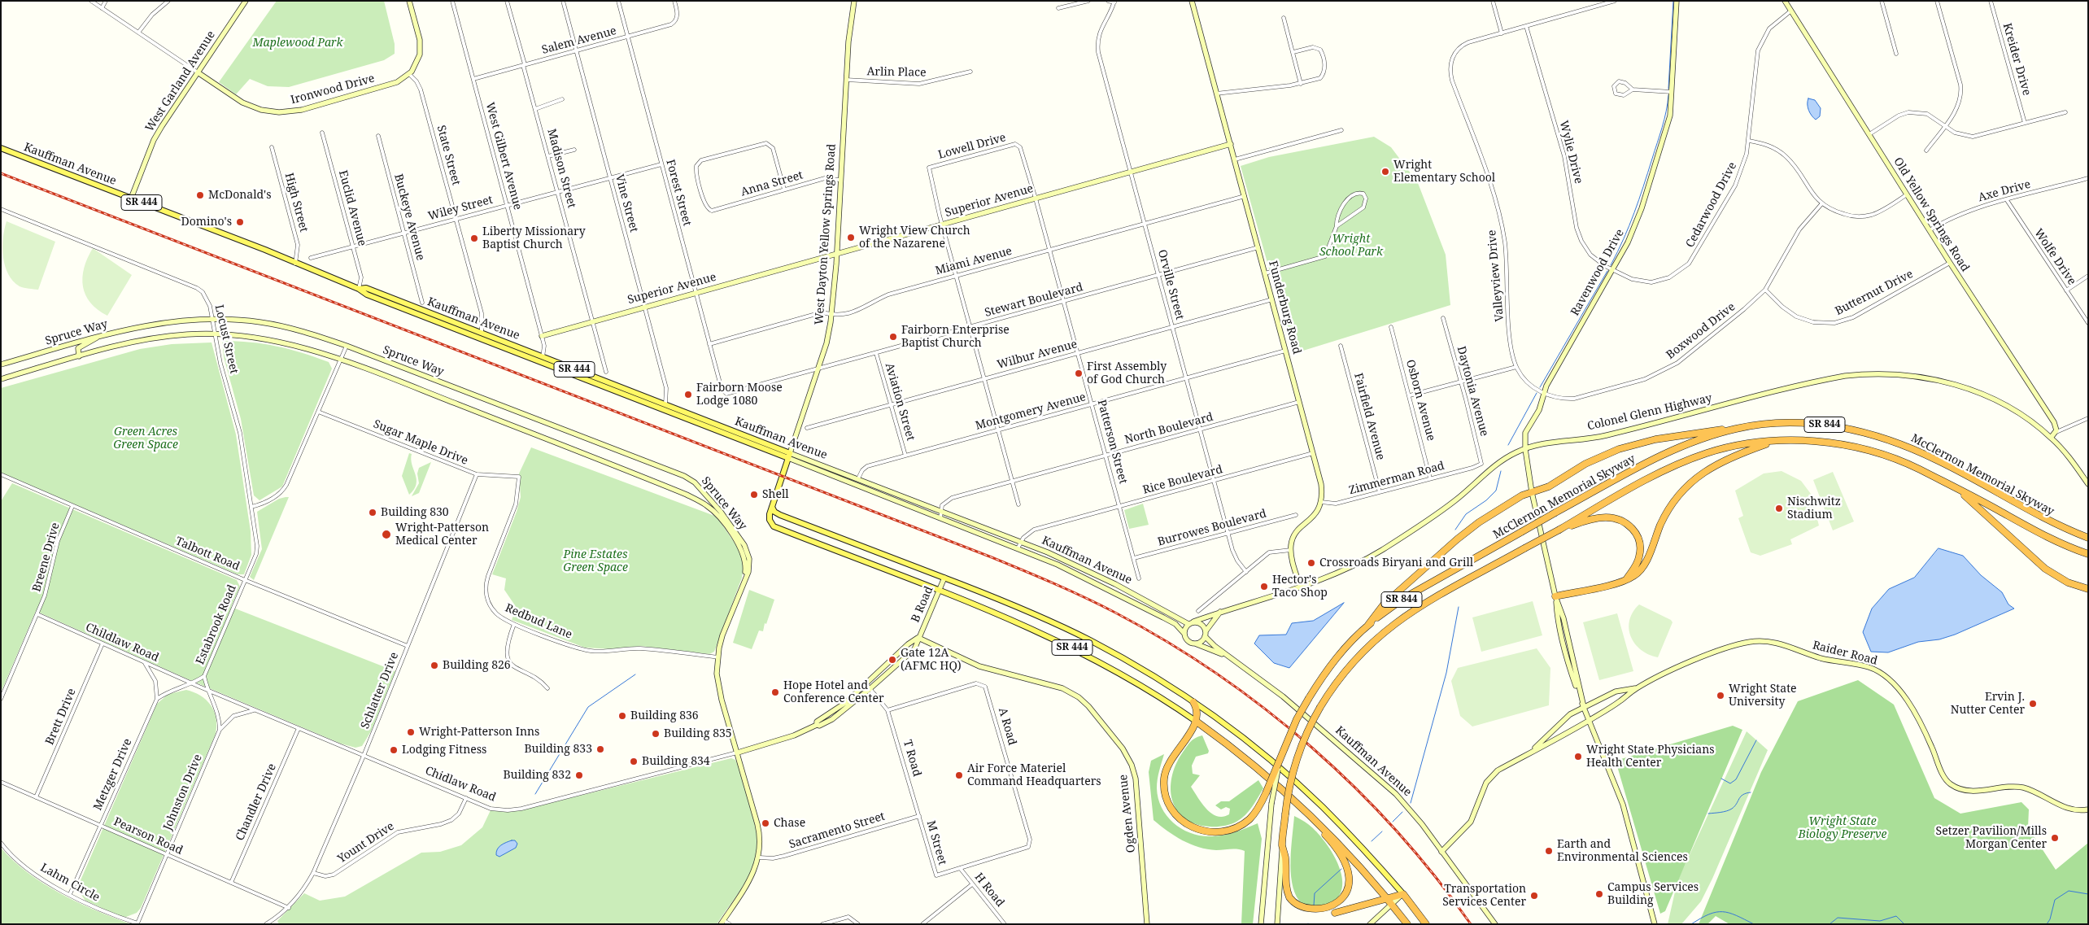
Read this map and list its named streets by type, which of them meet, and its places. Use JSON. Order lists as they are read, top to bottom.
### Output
{
  "streets": {
    "highway": ["SR 444", "SR 844", "McClernon Memorial Skyway"],
    "main road": ["Kauffman Avenue", "West Dayton Yellow Springs Road"],
    "street": [
      "Salem Avenue",
      "Kreider Drive",
      "Arlin Place",
      "West Garland Avenue",
      "Ironwood Drive",
      "Lowell Drive",
      "Wylie Drive",
      "State Street",
      "West Gilbert Avenue",
      "Madison Street",
      "Anna Street",
      "Axe Drive",
      "Forest Street",
      "Superior Avenue",
      "High Street",
      "Vine Street",
      "Cedarwood Drive",
      "Euclid Avenue",
      "Wiley Street",
      "Old Yellow Springs Road",
      "Buckeye Avenue",
      "Wolfe Drive",
      "Miami Avenue",
      "Ravenwood Drive",
      "Valleyview Drive",
      "Orville Street",
      "Butternut Drive",
      "Stewart Boulevard",
      "Funderburg Road",
      "Boxwood Drive",
      "Spruce Way",
      "Locust Street",
      "Wilbur Avenue",
      "Daytonia Avenue",
      "Osborn Avenue",
      "Aviation Street",
      "Montgomery Avenue",
      "Colonel Glenn Highway",
      "Fairfield Avenue",
      "North Boulevard",
      "Patterson Street",
      "Sugar Maple Drive",
      "Zimmerman Road",
      "Rice Boulevard",
      "Burrowes Boulevard",
      "Talbott Road",
      "Breene Drive",
      "B Road",
      "Redbud Lane",
      "Estabrook Road",
      "Childlaw Road",
      "Raider Road",
      "Schlatter Drive",
      "Brett Drive",
      "A Road",
      "T Road",
      "Metzger Drive",
      "Chidlaw Road",
      "Johnston Drive",
      "Chandler Drive",
      "Ogden Avenue",
      "Sacramento Street",
      "Pearson Road",
      "Yount Drive",
      "M Street",
      "Lahm Circle",
      "H Road"
    ]
  },
  "crossings": [
    ["Salem Avenue", "West Gilbert Avenue"],
    ["Salem Avenue", "Madison Street"],
    ["Salem Avenue", "Forest Street"],
    ["Salem Avenue", "Vine Street"],
    ["Arlin Place", "West Dayton Yellow Springs Road"],
    ["West Garland Avenue", "Ironwood Drive"],
    ["West Garland Avenue", "Kauffman Avenue"],
    ["Ironwood Drive", "State Street"],
    ["Lowell Drive", "Superior Avenue"],
    ["Lowell Drive", "Patterson Street"],
    ["Wylie Drive", "Cedarwood Drive"],
    ["Wylie Drive", "Ravenwood Drive"],
    ["Wylie Drive", "Valleyview Drive"],
    ["State Street", "Kauffman Avenue"],
    ["State Street", "Wiley Street"],
    ["West Gilbert Avenue", "Kauffman Avenue"],
    ["West Gilbert Avenue", "Superior Avenue"],
    ["West Gilbert Avenue", "Wiley Street"],
    ["Kauffman Avenue", "High Street"],
    ["Kauffman Avenue", "Vine Street"],
    ["Kauffman Avenue", "Euclid Avenue"],
    ["Kauffman Avenue", "West Dayton Yellow Springs Road"],
    ["Kauffman Avenue", "Montgomery Avenue"],
    ["Kauffman Avenue", "Colonel Glenn Highway"],
    ["Kauffman Avenue", "North Boulevard"],
    ["Kauffman Avenue", "Rice Boulevard"],
    ["Kauffman Avenue", "Raider Road"],
    ["Madison Street", "Superior Avenue"],
    ["Madison Street", "Wiley Street"],
    ["Anna Street", "West Dayton Yellow Springs Road"],
    ["Axe Drive", "Old Yellow Springs Road"],
    ["Axe Drive", "Wolfe Drive"],
    ["Forest Street", "Superior Avenue"],
    ["Forest Street", "Wiley Street"],
    ["Forest Street", "Miami Avenue"],
    ["Forest Street", "Stewart Boulevard"],
    ["Superior Avenue", "Vine Street"],
    ["Superior Avenue", "West Dayton Yellow Springs Road"],
    ["Superior Avenue", "Orville Street"],
    ["Superior Avenue", "Funderburg Road"],
    ["Superior Avenue", "Patterson Street"],
    ["SR 444", "West Dayton Yellow Springs Road"],
    ["SR 444", "B Road"],
    ["Vine Street", "Wiley Street"],
    ["Cedarwood Drive", "Old Yellow Springs Road"],
    ["Cedarwood Drive", "Ravenwood Drive"],
    ["Euclid Avenue", "Wiley Street"],
    ["Wiley Street", "Buckeye Avenue"],
    ["Old Yellow Springs Road", "Butternut Drive"],
    ["West Dayton Yellow Springs Road", "Miami Avenue"],
    ["West Dayton Yellow Springs Road", "Stewart Boulevard"],
    ["Miami Avenue", "Orville Street"],
    ["Miami Avenue", "Funderburg Road"],
    ["Miami Avenue", "Patterson Street"],
    ["Ravenwood Drive", "Valleyview Drive"],
    ["Ravenwood Drive", "Boxwood Drive"],
    ["Ravenwood Drive", "Colonel Glenn Highway"],
    ["Ravenwood Drive", "Raider Road"],
    ["Valleyview Drive", "Boxwood Drive"],
    ["Orville Street", "Stewart Boulevard"],
    ["Orville Street", "Wilbur Avenue"],
    ["Orville Street", "Montgomery Avenue"],
    ["Orville Street", "North Boulevard"],
    ["Orville Street", "Rice Boulevard"],
    ["Orville Street", "Burrowes Boulevard"],
    ["Butternut Drive", "Boxwood Drive"],
    ["Stewart Boulevard", "Funderburg Road"],
    ["Stewart Boulevard", "Aviation Street"],
    ["Stewart Boulevard", "Patterson Street"],
    ["Funderburg Road", "Wilbur Avenue"],
    ["Funderburg Road", "Montgomery Avenue"],
    ["Funderburg Road", "North Boulevard"],
    ["Funderburg Road", "Zimmerman Road"],
    ["Funderburg Road", "Rice Boulevard"],
    ["Spruce Way", "Locust Street"],
    ["Spruce Way", "Redbud Lane"],
    ["Spruce Way", "Chidlaw Road"],
    ["Spruce Way", "Sacramento Street"],
    ["Locust Street", "Talbott Road"],
    ["Locust Street", "Estabrook Road"],
    ["Wilbur Avenue", "Aviation Street"],
    ["Wilbur Avenue", "Patterson Street"],
    ["Daytonia Avenue", "Zimmerman Road"],
    ["Osborn Avenue", "Zimmerman Road"],
    ["Aviation Street", "Montgomery Avenue"],
    ["Montgomery Avenue", "Patterson Street"],
    ["Fairfield Avenue", "Zimmerman Road"],
    ["North Boulevard", "Patterson Street"],
    ["Patterson Street", "Rice Boulevard"],
    ["Patterson Street", "Burrowes Boulevard"],
    ["Sugar Maple Drive", "Redbud Lane"],
    ["Sugar Maple Drive", "Schlatter Drive"],
    ["Talbott Road", "Breene Drive"],
    ["Talbott Road", "Estabrook Road"],
    ["Talbott Road", "Schlatter Drive"],
    ["Breene Drive", "Childlaw Road"],
    ["B Road", "Chidlaw Road"],
    ["B Road", "Ogden Avenue"],
    ["Estabrook Road", "Childlaw Road"],
    ["Estabrook Road", "Chidlaw Road"],
    ["Childlaw Road", "Brett Drive"],
    ["Childlaw Road", "Chidlaw Road"],
    ["Schlatter Drive", "Chidlaw Road"],
    ["Schlatter Drive", "Pearson Road"],
    ["Schlatter Drive", "Yount Drive"],
    ["Brett Drive", "Pearson Road"],
    ["A Road", "T Road"],
    ["A Road", "M Street"],
    ["A Road", "H Road"],
    ["T Road", "Chidlaw Road"],
    ["T Road", "Sacramento Street"],
    ["T Road", "M Street"],
    ["Metzger Drive", "Pearson Road"],
    ["Metzger Drive", "Lahm Circle"],
    ["Chidlaw Road", "Chandler Drive"],
    ["Chidlaw Road", "Ogden Avenue"],
    ["Chidlaw Road", "Yount Drive"],
    ["Johnston Drive", "Pearson Road"],
    ["Johnston Drive", "Lahm Circle"],
    ["Chandler Drive", "Pearson Road"],
    ["Sacramento Street", "M Street"],
    ["M Street", "H Road"]
  ],
  "parks": [
    "Maplewood Park",
    "Wright School Park",
    "Green Acres Green Space",
    "Pine Estates Green Space",
    "Wright State Biology Preserve"
  ],
  "places": [
    "Wright Elementary School",
    "McDonald's",
    "Domino's",
    "Wright View Church of the Nazarene",
    "Liberty Missionary Baptist Church",
    "Fairborn Enterprise Baptist Church",
    "First Assembly of God Church",
    "Fairborn Moose Lodge 1080",
    "Shell",
    "Nischwitz Stadium",
    "Building 830",
    "Wright-Patterson Medical Center",
    "Crossroads Biryani and Grill",
    "Hector's Taco Shop",
    "Gate 12A (AFMC HQ)",
    "Building 826",
    "Hope Hotel and Conference Center",
    "Wright State University",
    "Ervin J. Nutter Center",
    "Building 836",
    "Wright-Patterson Inns",
    "Building 835",
    "Building 833",
    "Lodging Fitness",
    "Wright State Physicians Health Center",
    "Building 834",
    "Building 832",
    "Air Force Materiel Command Headquarters",
    "Chase",
    "Setzer Pavilion/Mills Morgan Center",
    "Earth and Environmental Sciences",
    "Campus Services Building",
    "Transportation Services Center"
  ]
}
